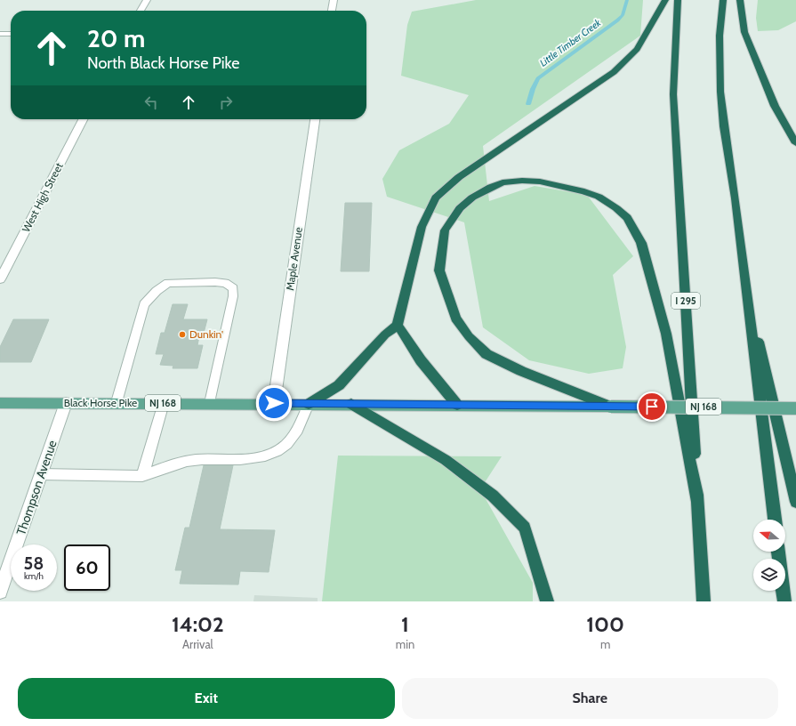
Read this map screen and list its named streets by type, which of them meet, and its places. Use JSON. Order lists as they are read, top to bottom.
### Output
{
  "streets": {
    "highway": ["I 295"],
    "main road": ["Black Horse Pike", "NJ 168"],
    "street": ["West High Street", "Maple Avenue", "Thompson Avenue"]
  },
  "crossings": [
    ["Maple Avenue", "Black Horse Pike"],
    ["Black Horse Pike", "NJ 168"],
    ["Black Horse Pike", "Thompson Avenue"]
  ],
  "water": ["Little Timber Creek"],
  "places": ["Dunkin'"],
  "north": "left",
  "page": {
    "turn": ["20 m", "North Black Horse Pike"],
    "speed": "58 km/h",
    "limit": "60",
    "eta": [
      "14:02",
      "Arrival",
      "1",
      "min",
      "100",
      "m"
    ],
    "buttons": ["Exit", "Share"]
  }
}
